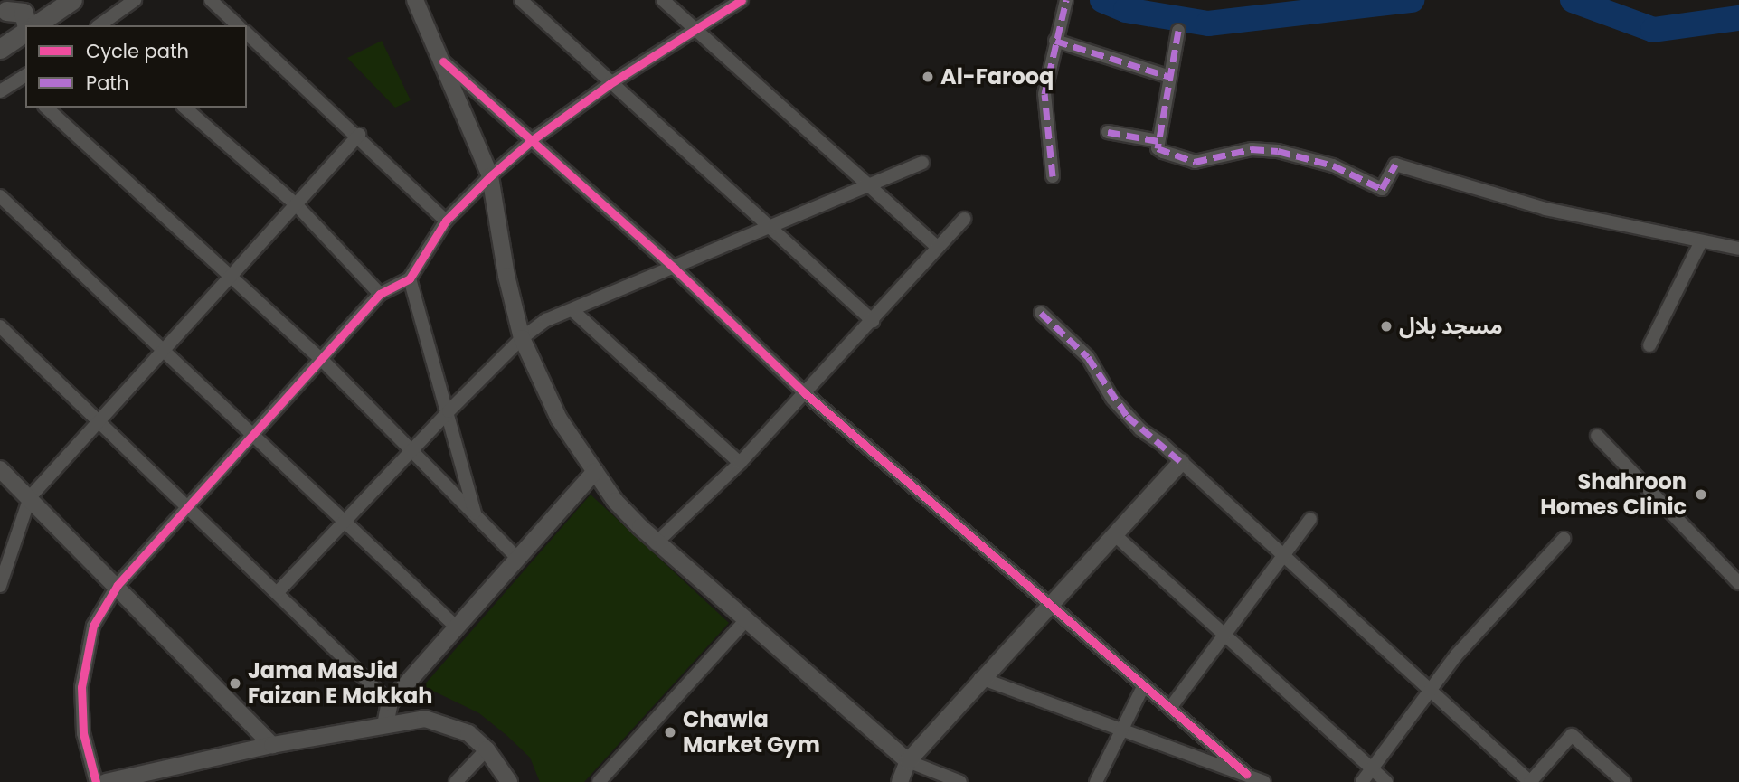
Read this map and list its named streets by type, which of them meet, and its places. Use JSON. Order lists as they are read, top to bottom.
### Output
{
  "places": [
    "Al-Farooq",
    "مسجد بلال",
    "Shahroon Homes Clinic",
    "Jama MasJid Faizan E Makkah",
    "Chawla Market Gym"
  ],
  "legend": ["Cycle path", "Path"]
}
